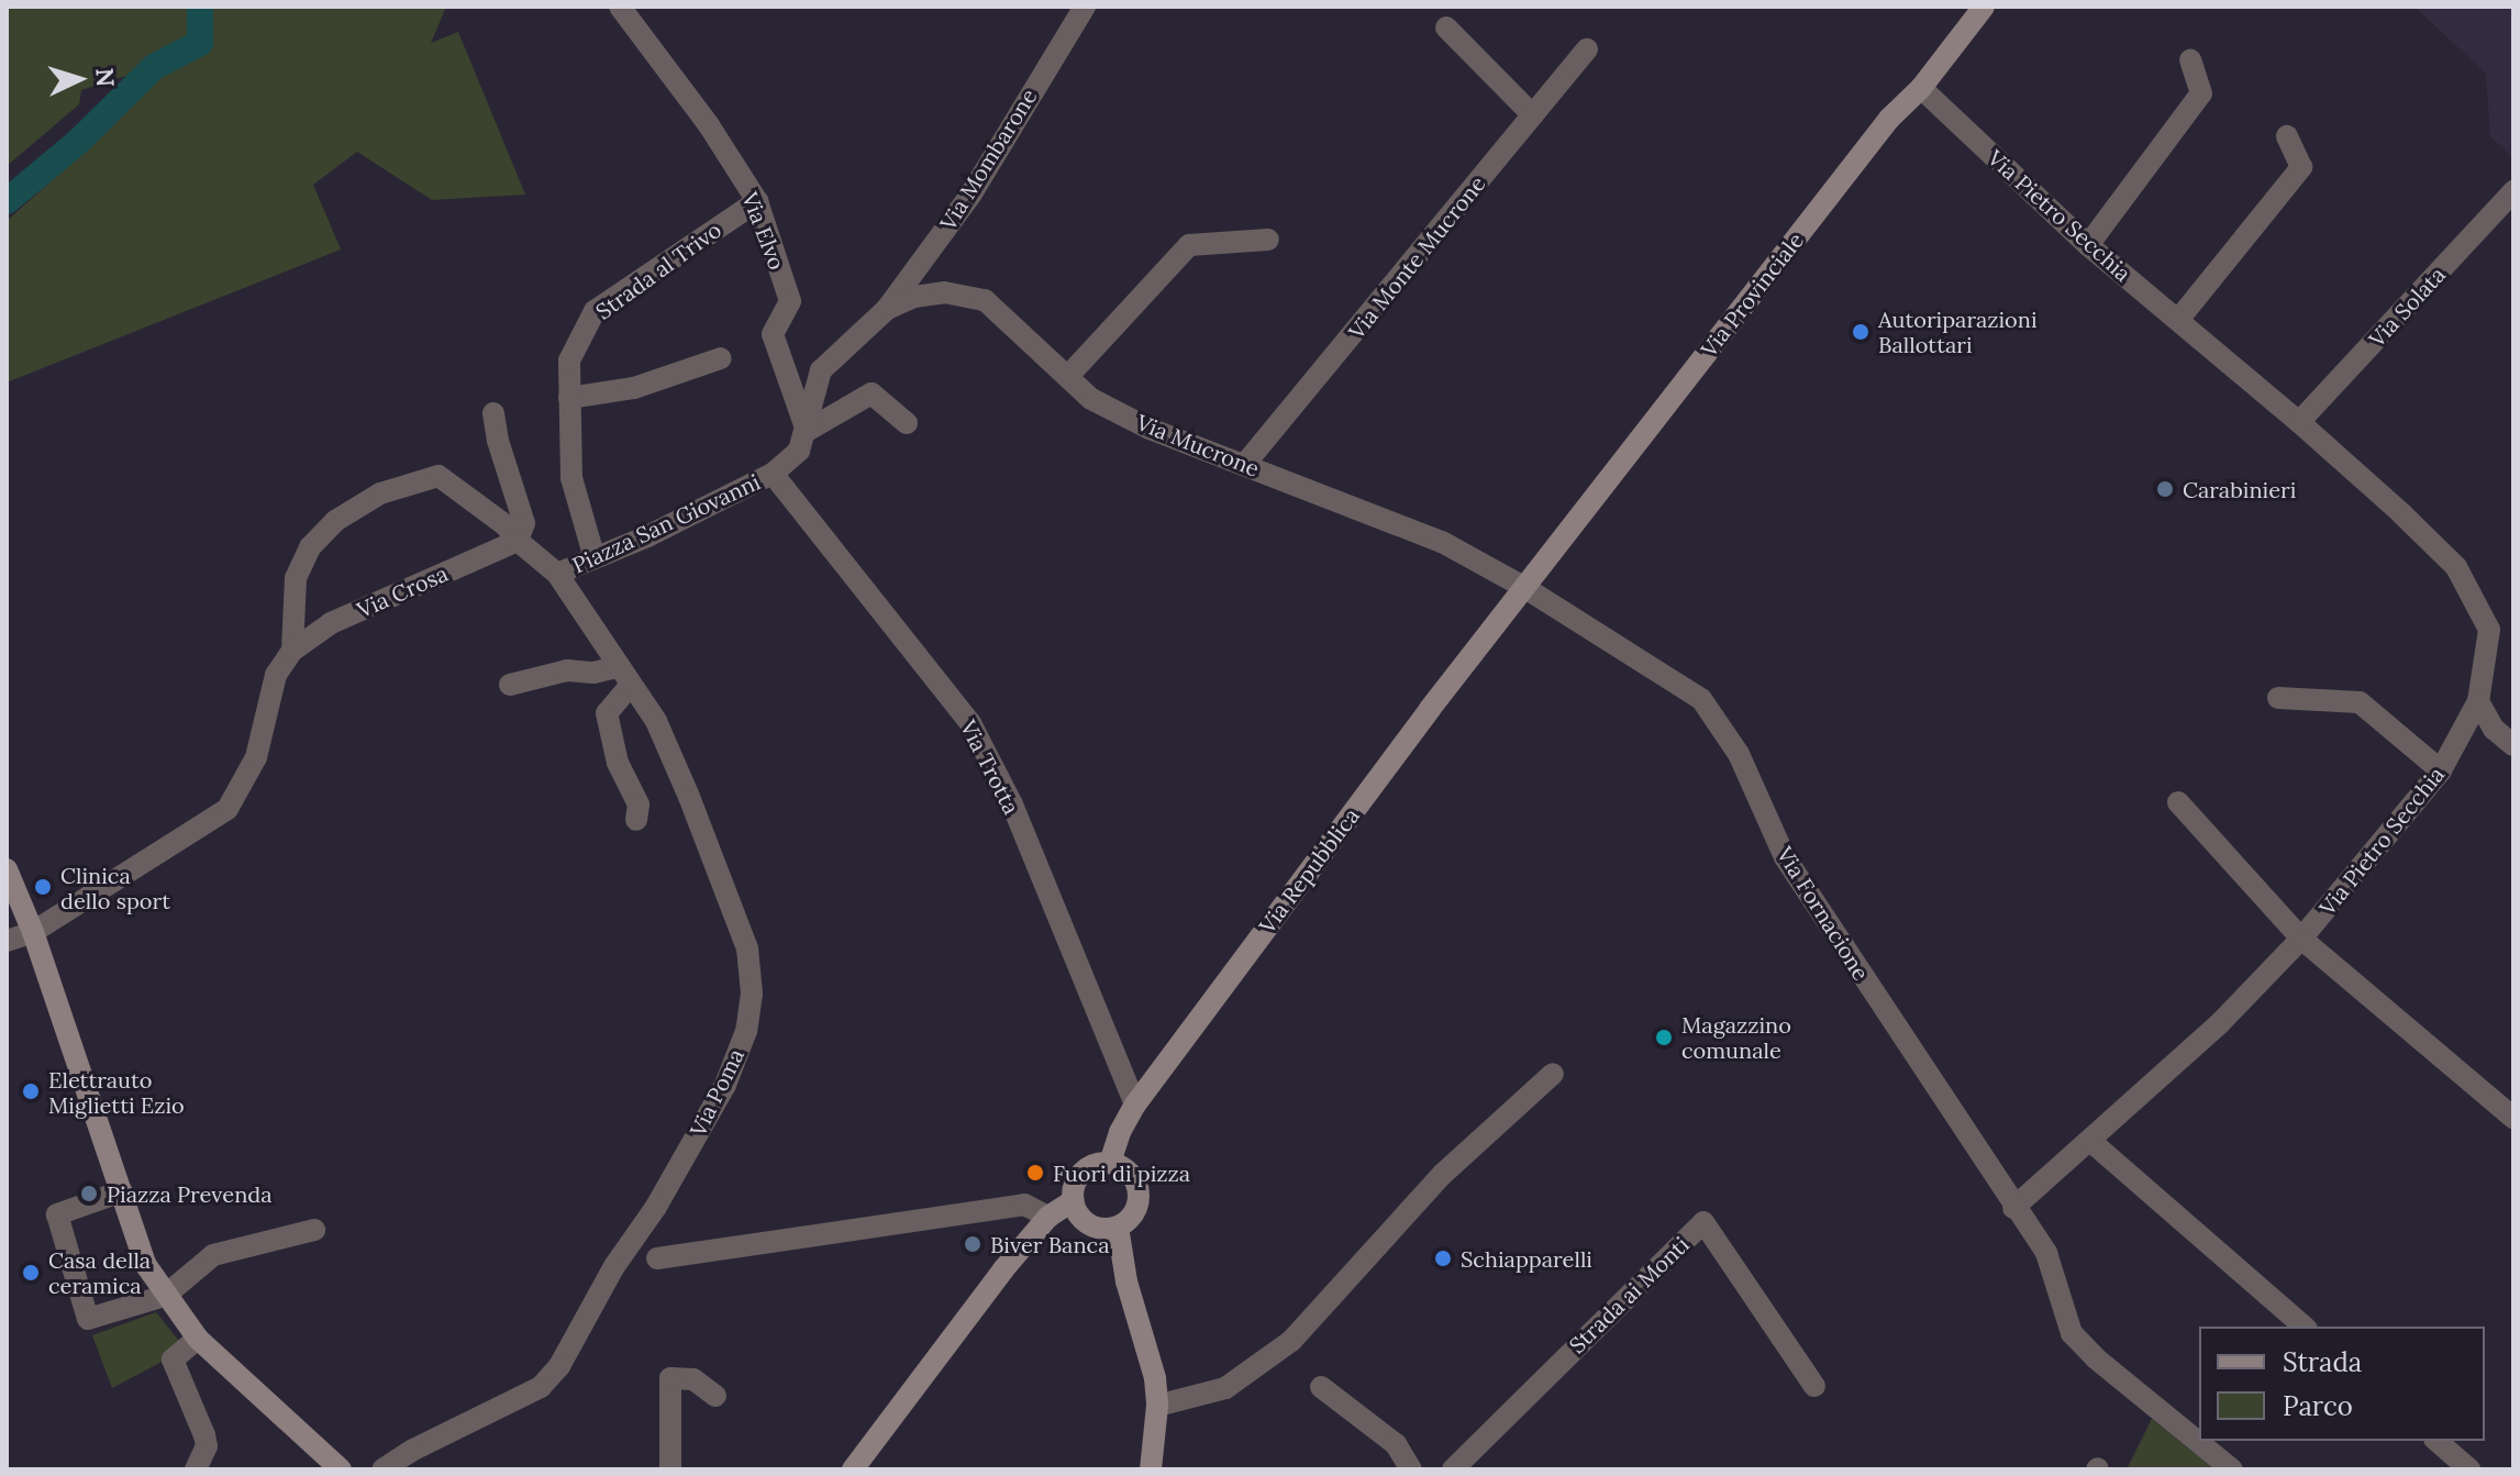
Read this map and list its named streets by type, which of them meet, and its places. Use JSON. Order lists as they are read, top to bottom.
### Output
{
  "streets": {
    "main road": ["Via Provinciale", "Via Repubblica"],
    "street": [
      "Via Mombarone",
      "Via Pietro Secchia",
      "Via Elvo",
      "Via Monte Mucrone",
      "Strada al Trivo",
      "Via Solata",
      "Via Mucrone",
      "Piazza San Giovanni",
      "Via Crosa",
      "Via Trotta",
      "Via Fornacione",
      "Via Poma",
      "Strada ai Monti"
    ]
  },
  "crossings": [
    ["Via Mombarone", "Via Mucrone"],
    ["Via Pietro Secchia", "Via Provinciale"],
    ["Via Pietro Secchia", "Via Solata"],
    ["Via Pietro Secchia", "Via Fornacione"],
    ["Via Elvo", "Strada al Trivo"],
    ["Via Elvo", "Via Mucrone"],
    ["Via Elvo", "Piazza San Giovanni"],
    ["Via Monte Mucrone", "Via Mucrone"],
    ["Strada al Trivo", "Piazza San Giovanni"],
    ["Via Provinciale", "Via Mucrone"],
    ["Via Provinciale", "Via Repubblica"],
    ["Via Provinciale", "Via Fornacione"],
    ["Via Mucrone", "Piazza San Giovanni"],
    ["Via Mucrone", "Via Repubblica"],
    ["Via Mucrone", "Via Fornacione"],
    ["Piazza San Giovanni", "Via Crosa"],
    ["Piazza San Giovanni", "Via Trotta"],
    ["Piazza San Giovanni", "Via Poma"],
    ["Via Crosa", "Via Poma"],
    ["Via Trotta", "Via Repubblica"],
    ["Via Repubblica", "Via Fornacione"]
  ],
  "places": [
    "Autoriparazioni Ballottari",
    "Carabinieri",
    "Clinica dello sport",
    "Magazzino comunale",
    "Elettrauto Miglietti Ezio",
    "Fuori di pizza",
    "Piazza Prevenda",
    "Biver Banca",
    "Schiapparelli",
    "Casa della ceramica"
  ],
  "legend": ["Strada", "Parco"],
  "north": "right"
}
